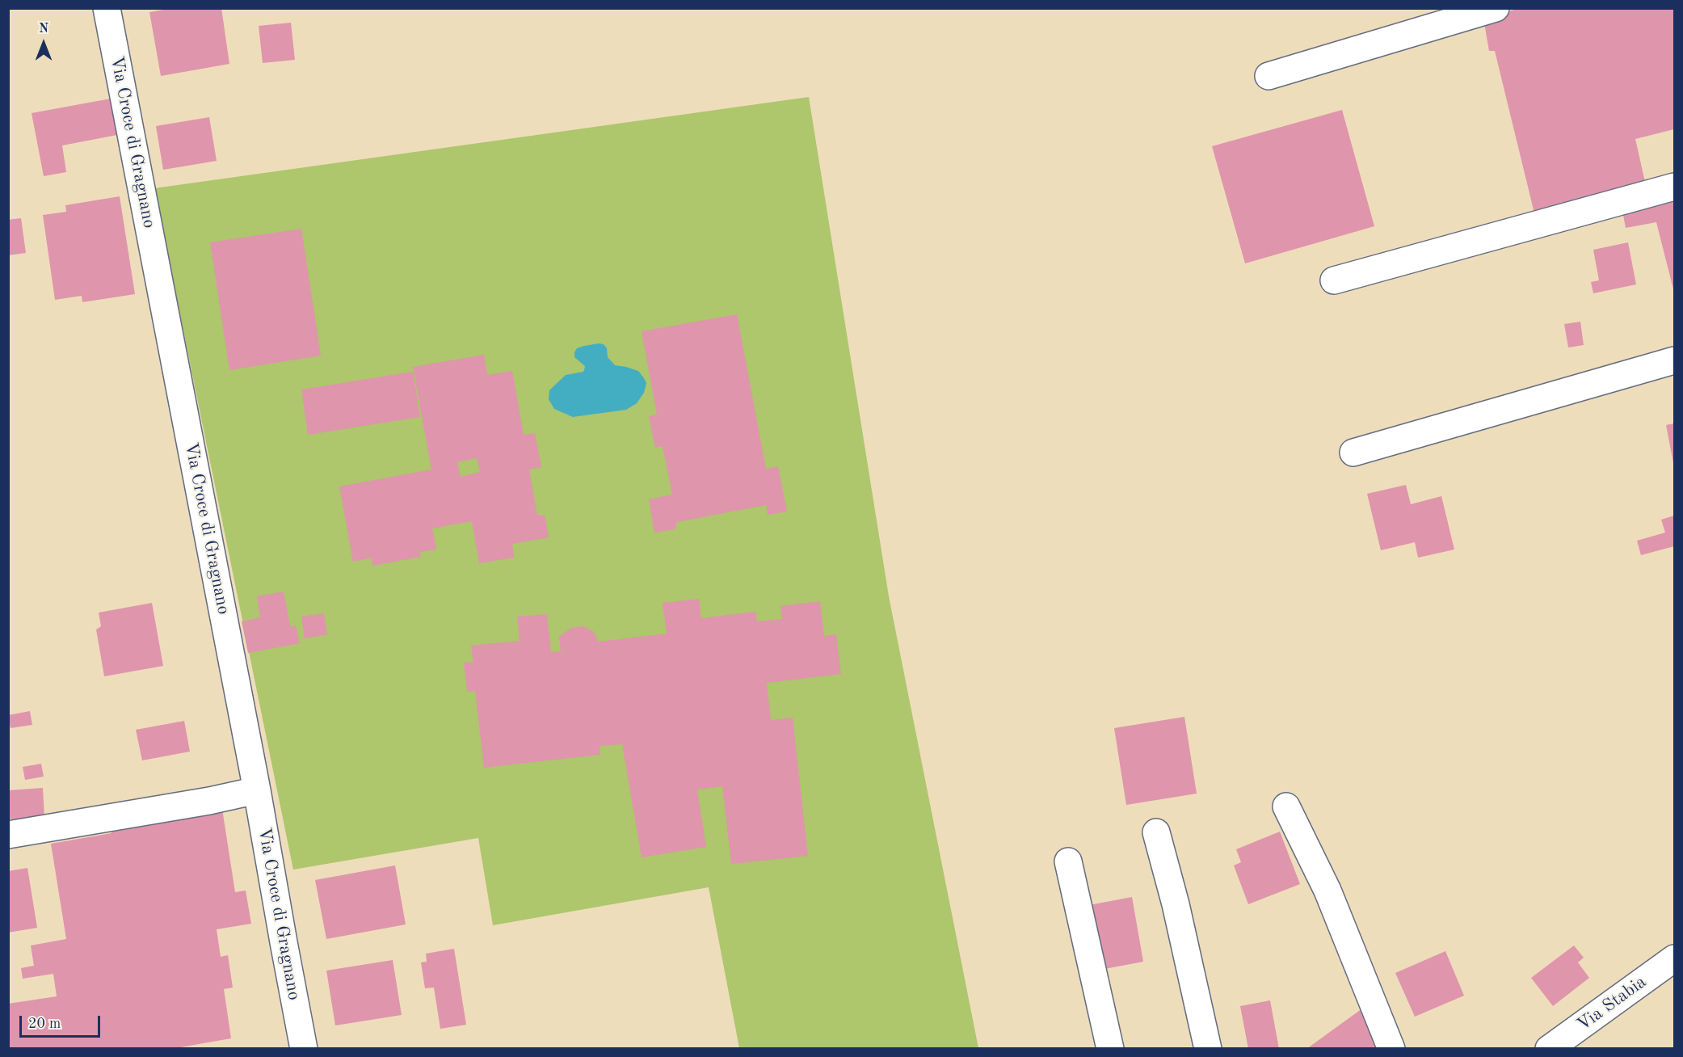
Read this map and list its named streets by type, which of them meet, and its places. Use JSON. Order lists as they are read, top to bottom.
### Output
{
  "streets": {
    "street": ["Via Croce di Gragnano", "Via Stabia"]
  },
  "scale_bar": "20 m",
  "north": "top"
}
